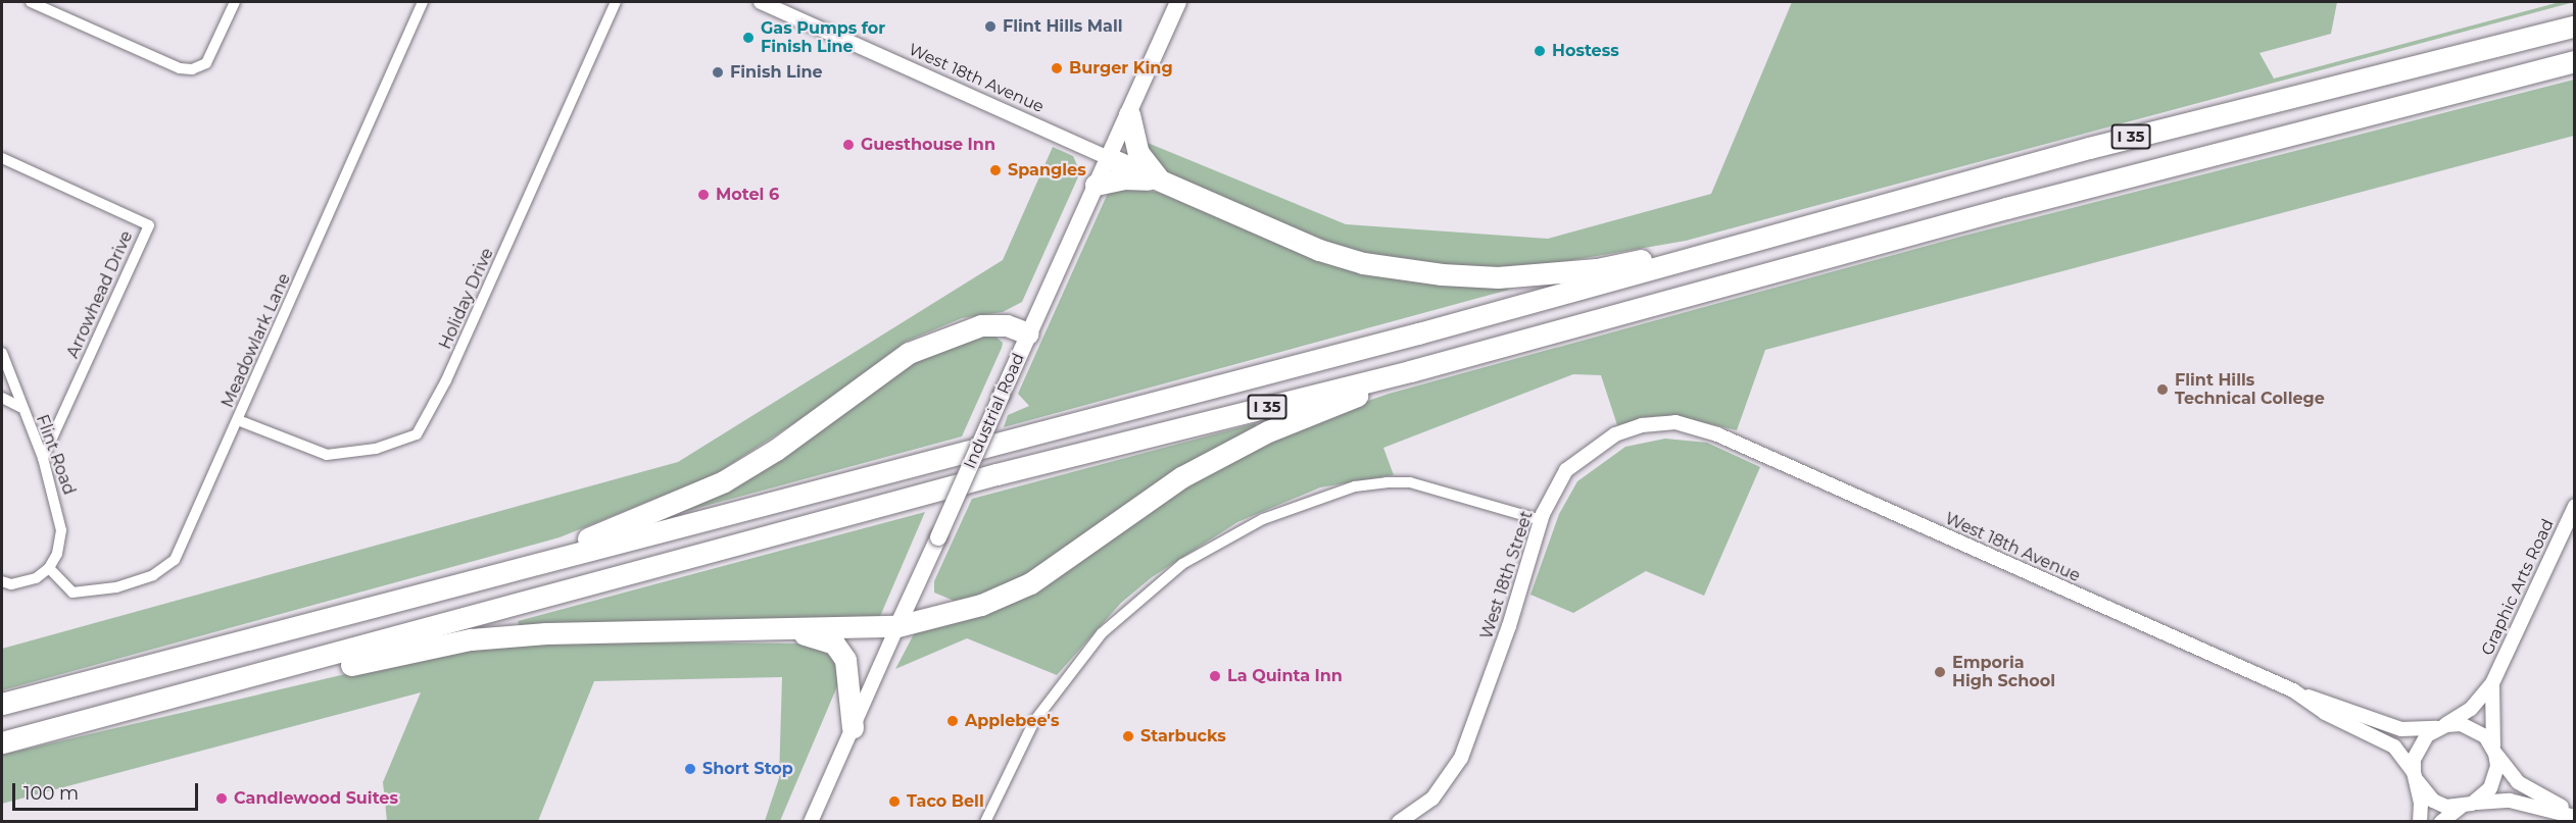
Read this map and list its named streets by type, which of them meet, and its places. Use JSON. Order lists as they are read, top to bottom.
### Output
{
  "streets": {
    "highway": ["I 35"],
    "main road": ["Industrial Road"],
    "street": [
      "West 18th Avenue",
      "Arrowhead Drive",
      "Holiday Drive",
      "Meadowlark Lane",
      "Flint Road",
      "West 18th Street",
      "Graphic Arts Road"
    ]
  },
  "crossings": [
    ["West 18th Avenue", "Industrial Road"],
    ["West 18th Avenue", "West 18th Street"],
    ["West 18th Avenue", "Graphic Arts Road"],
    ["Arrowhead Drive", "Flint Road"],
    ["Holiday Drive", "Meadowlark Lane"],
    ["Meadowlark Lane", "Flint Road"]
  ],
  "places": [
    "Flint Hills Mall",
    "Gas Pumps for Finish Line",
    "Hostess",
    "Burger King",
    "Finish Line",
    "Guesthouse Inn",
    "Spangles",
    "Motel 6",
    "Flint Hills Technical College",
    "Emporia High School",
    "La Quinta Inn",
    "Applebee's",
    "Starbucks",
    "Short Stop",
    "Candlewood Suites",
    "Taco Bell"
  ],
  "scale_bar": "100 m"
}
